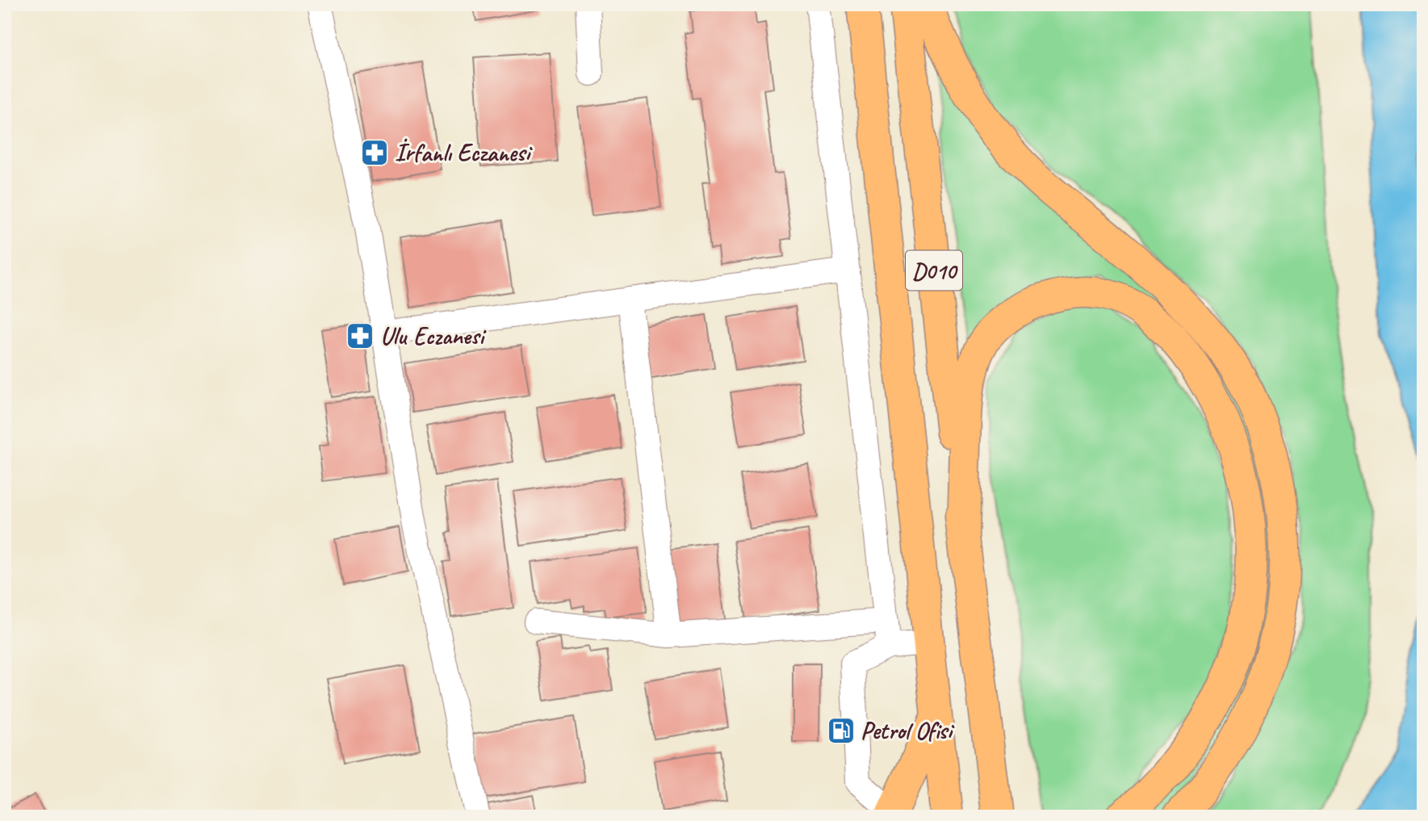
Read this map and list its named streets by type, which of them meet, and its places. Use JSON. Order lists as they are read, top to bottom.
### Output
{
  "streets": {
    "highway": ["D010"]
  },
  "places": {
    "pharmacy": ["İrfanlı Eczanesi", "Ulu Eczanesi"],
    "fuel station": ["Petrol Ofisi"]
  }
}
